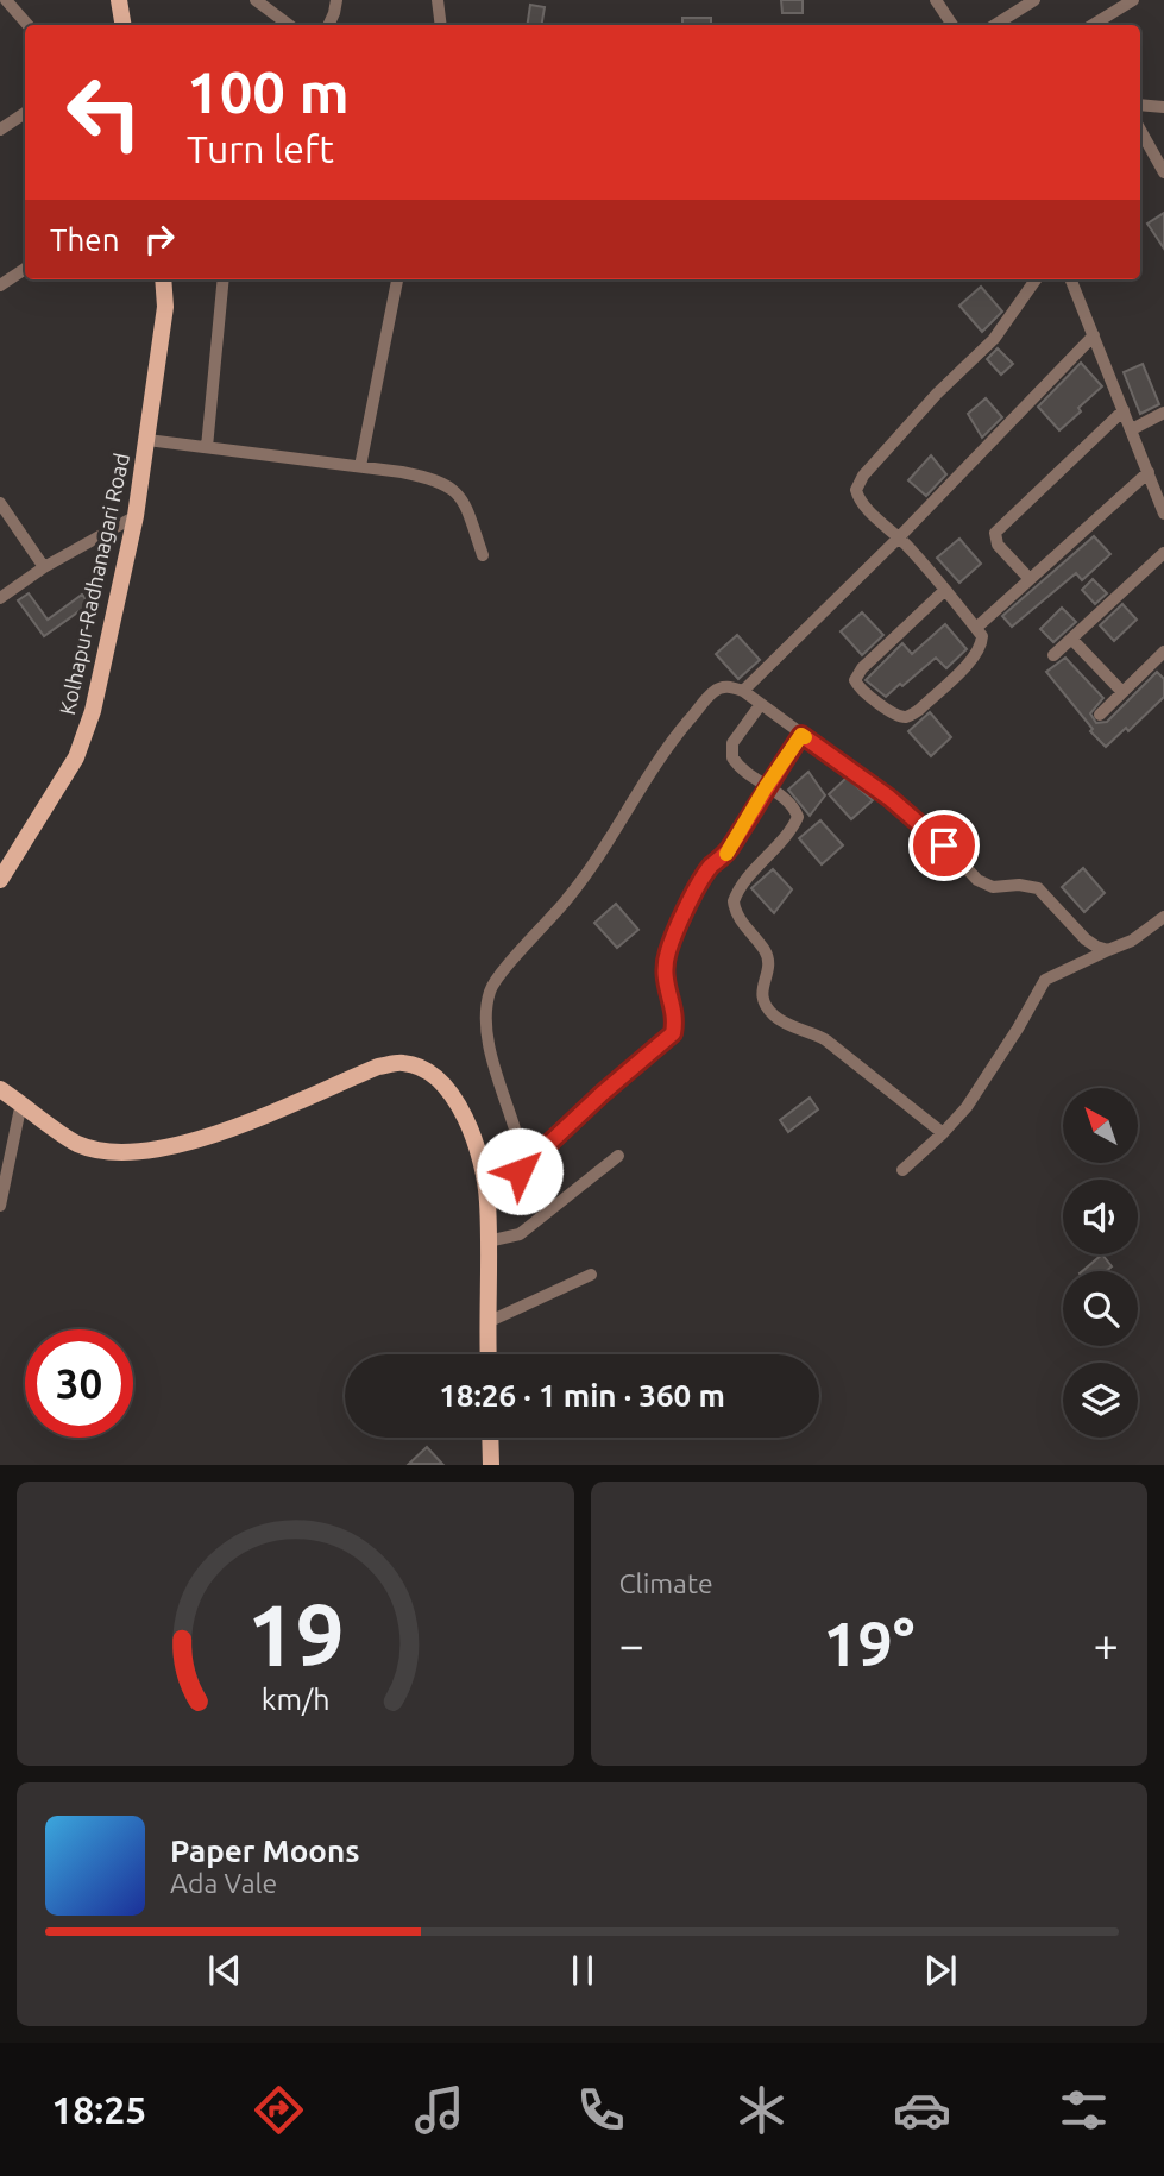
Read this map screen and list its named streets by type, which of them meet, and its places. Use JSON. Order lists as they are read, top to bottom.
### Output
{
  "streets": {
    "main road": ["Kolhapur-Radhanagari Road"]
  },
  "north": "top left",
  "page": {
    "turn": ["100 m", "Turn left"],
    "then": "Then",
    "limit": "30",
    "trip": "18:26 · 1 min · 360 m",
    "tile": "Climate",
    "heat": ["−", "19°", "+"],
    "song": ["Paper Moons", "Ada Vale"],
    "tabs": "18:25",
    "gauge": ["19", "km/h"]
  }
}
